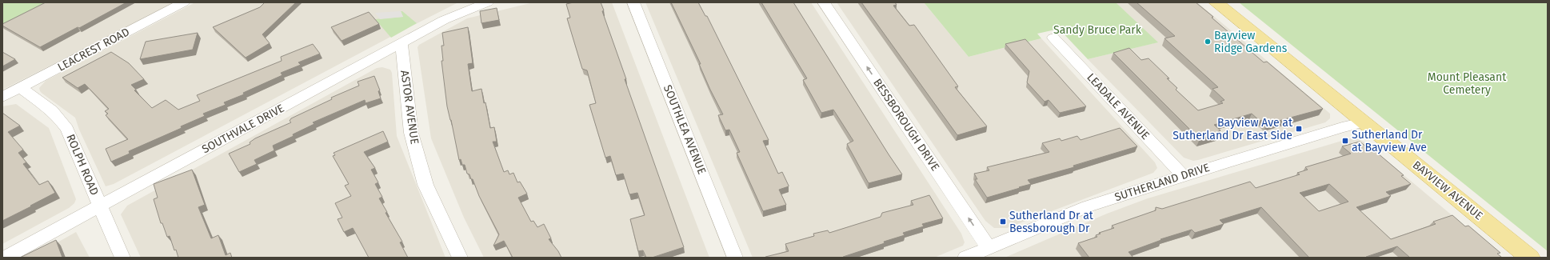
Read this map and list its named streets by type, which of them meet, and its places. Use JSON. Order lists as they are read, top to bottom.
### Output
{
  "streets": {
    "main road": ["BAYVIEW AVENUE"],
    "street": [
      "LEACREST ROAD",
      "LEADALE AVENUE",
      "ASTOR AVENUE",
      "BESSBOROUGH DRIVE",
      "SOUTHVALE DRIVE",
      "SOUTHLEA AVENUE",
      "ROLPH ROAD",
      "SUTHERLAND DRIVE"
    ]
  },
  "crossings": [
    ["LEACREST ROAD", "ROLPH ROAD"],
    ["LEADALE AVENUE", "SUTHERLAND DRIVE"],
    ["ASTOR AVENUE", "SOUTHVALE DRIVE"],
    ["BESSBOROUGH DRIVE", "SUTHERLAND DRIVE"],
    ["SOUTHVALE DRIVE", "ROLPH ROAD"],
    ["SUTHERLAND DRIVE", "BAYVIEW AVENUE"]
  ],
  "one_way": ["BESSBOROUGH DRIVE"],
  "parks": ["Sandy Bruce Park", "Mount Pleasant Cemetery"],
  "places": {
    "other": ["Bayview Ridge Gardens"],
    "transit": ["Bayview Ave at Sutherland Dr East Side", "Sutherland Dr at Bayview Ave", "Sutherland Dr at Bessborough Dr"]
  }
}
